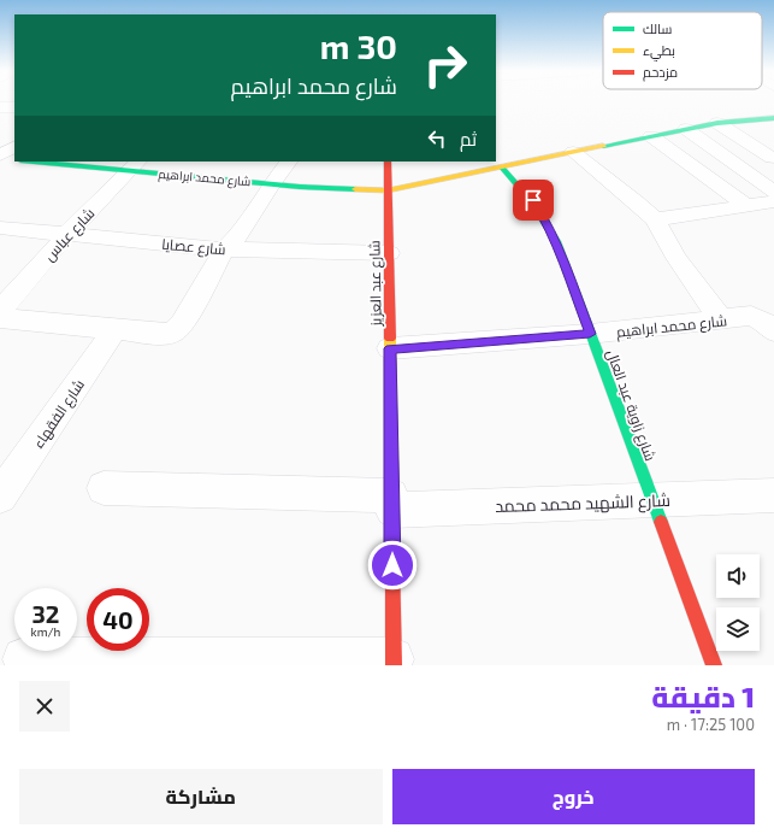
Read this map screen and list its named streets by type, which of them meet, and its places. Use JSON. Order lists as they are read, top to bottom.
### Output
{
  "streets": {
    "street": [
      "شارع محمد ابراهيم",
      "شارع عباس",
      "شارع عصايا",
      "شارع عبد العزيز",
      "شارع زاوية عبد العال",
      "شارع الفقهاء",
      "شارع الشهيد محمد محمد"
    ]
  },
  "crossings": [
    ["شارع محمد ابراهيم", "شارع عباس"],
    ["شارع محمد ابراهيم", "شارع عبد العزيز"],
    ["شارع محمد ابراهيم", "شارع زاوية عبد العال"],
    ["شارع عباس", "شارع عصايا"],
    ["شارع عصايا", "شارع عبد العزيز"],
    ["شارع عبد العزيز", "شارع الشهيد محمد محمد"],
    ["شارع زاوية عبد العال", "شارع الشهيد محمد محمد"]
  ],
  "legend": ["سالك", "بطيء", "مزدحم"],
  "page": {
    "turn": ["30 m", "شارع محمد ابراهيم"],
    "then": "ثم",
    "speed": "32 km/h",
    "limit": "40",
    "heading": ["1 دقيقة", "100 m · 17:25"],
    "buttons": ["خروج", "مشاركة"]
  }
}
